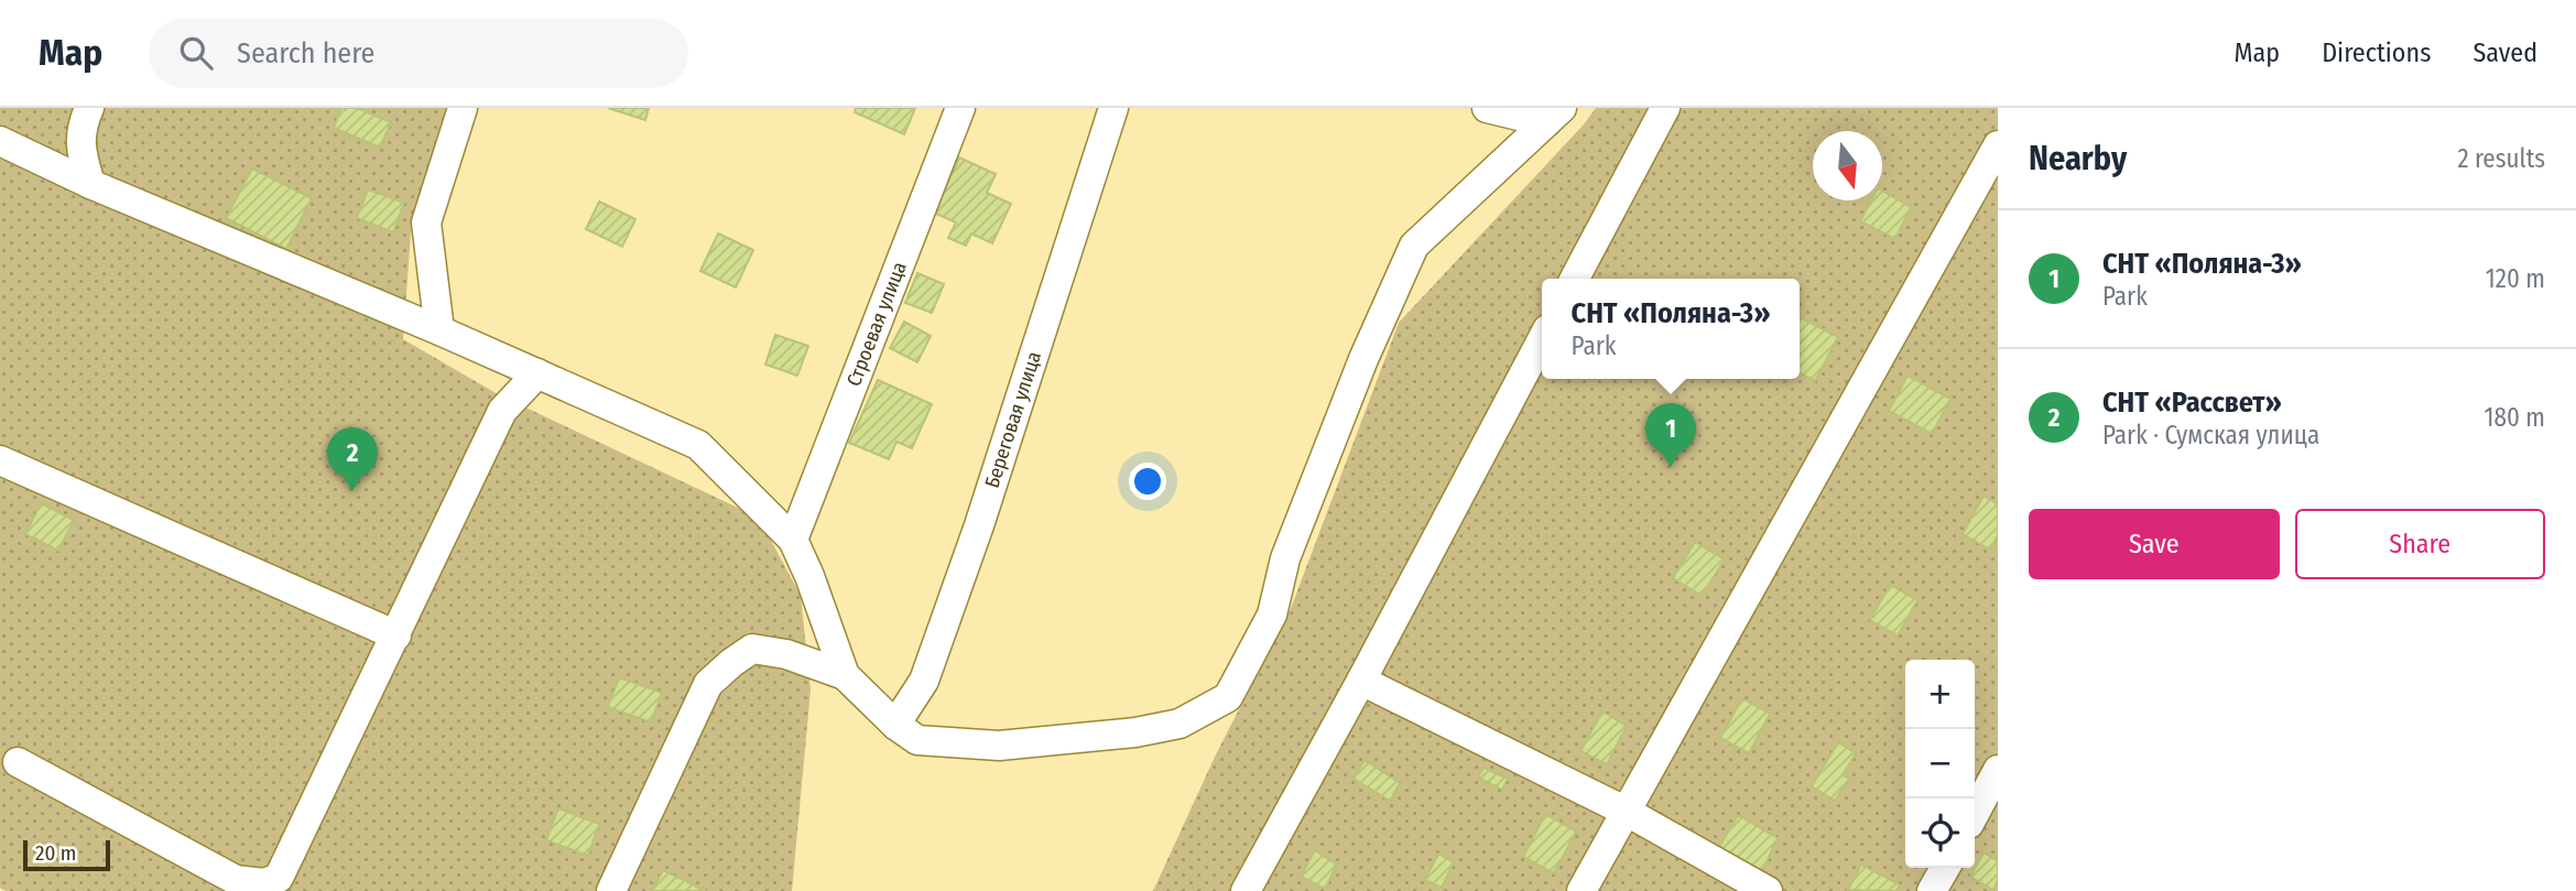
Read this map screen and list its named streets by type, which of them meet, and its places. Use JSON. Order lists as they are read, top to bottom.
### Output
{
  "streets": {
    "street": ["Строевая улица", "Береговая улица"]
  },
  "scale_bar": "20 m",
  "north": "bottom",
  "page": {
    "header": "Map",
    "search": "Search here",
    "nav": ["Map", "Directions", "Saved"],
    "heading": ["Nearby", "2 results"],
    "list": [
      {
        "mark": "1",
        "name": "СНТ «Поляна-3»",
        "note": "Park",
        "value": "120 m"
      },
      {
        "mark": "2",
        "name": "СНТ «Рассвет»",
        "note": "Park · Сумская улица",
        "value": "180 m"
      }
    ],
    "popup": ["СНТ «Поляна-3»", "Park"],
    "pins": ["1", "2"],
    "buttons": ["Save", "Share"],
    "map_buttons": ["+", "−"],
    "scale": "20 m"
  }
}
